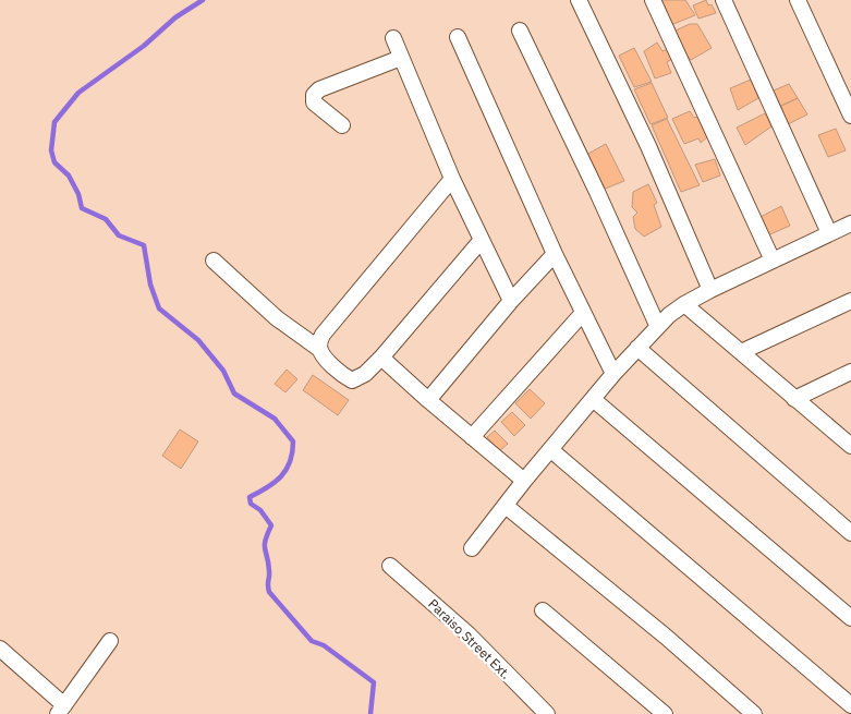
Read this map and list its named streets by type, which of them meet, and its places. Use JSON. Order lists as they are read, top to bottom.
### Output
{
  "streets": {
    "street": ["Paraiso Street Ext."]
  }
}
